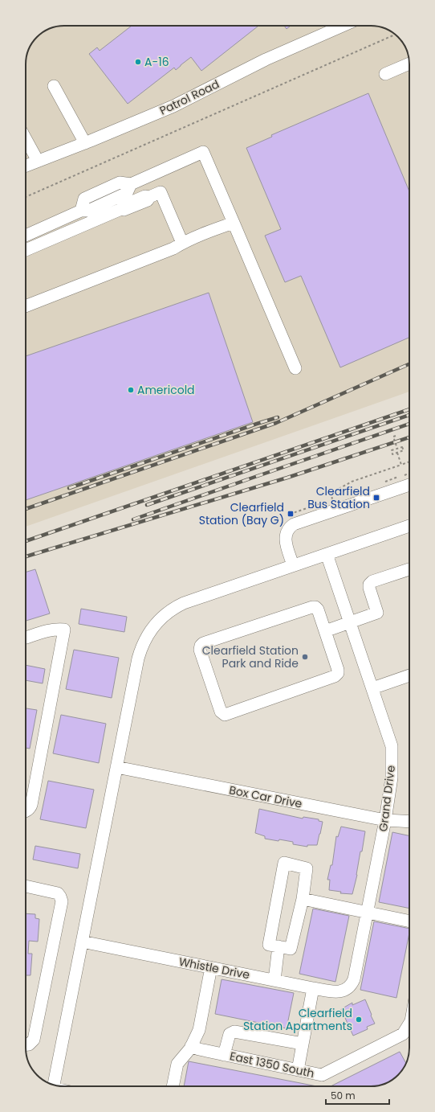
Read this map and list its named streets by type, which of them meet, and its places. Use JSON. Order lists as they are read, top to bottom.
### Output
{
  "streets": {
    "street": [
      "Patrol Road",
      "Box Car Drive",
      "Grand Drive",
      "Whistle Drive",
      "East 1350 South"
    ]
  },
  "crossings": [
    ["Box Car Drive", "Grand Drive"],
    ["Grand Drive", "Whistle Drive"]
  ],
  "places": {
    "other": [
      "A-16",
      "Americold",
      "Clearfield Station Park and Ride",
      "Clearfield Station Apartments"
    ],
    "transit": ["Clearfield Bus Station", "Clearfield Station (Bay G)"]
  },
  "scale_bar": "50 m"
}
